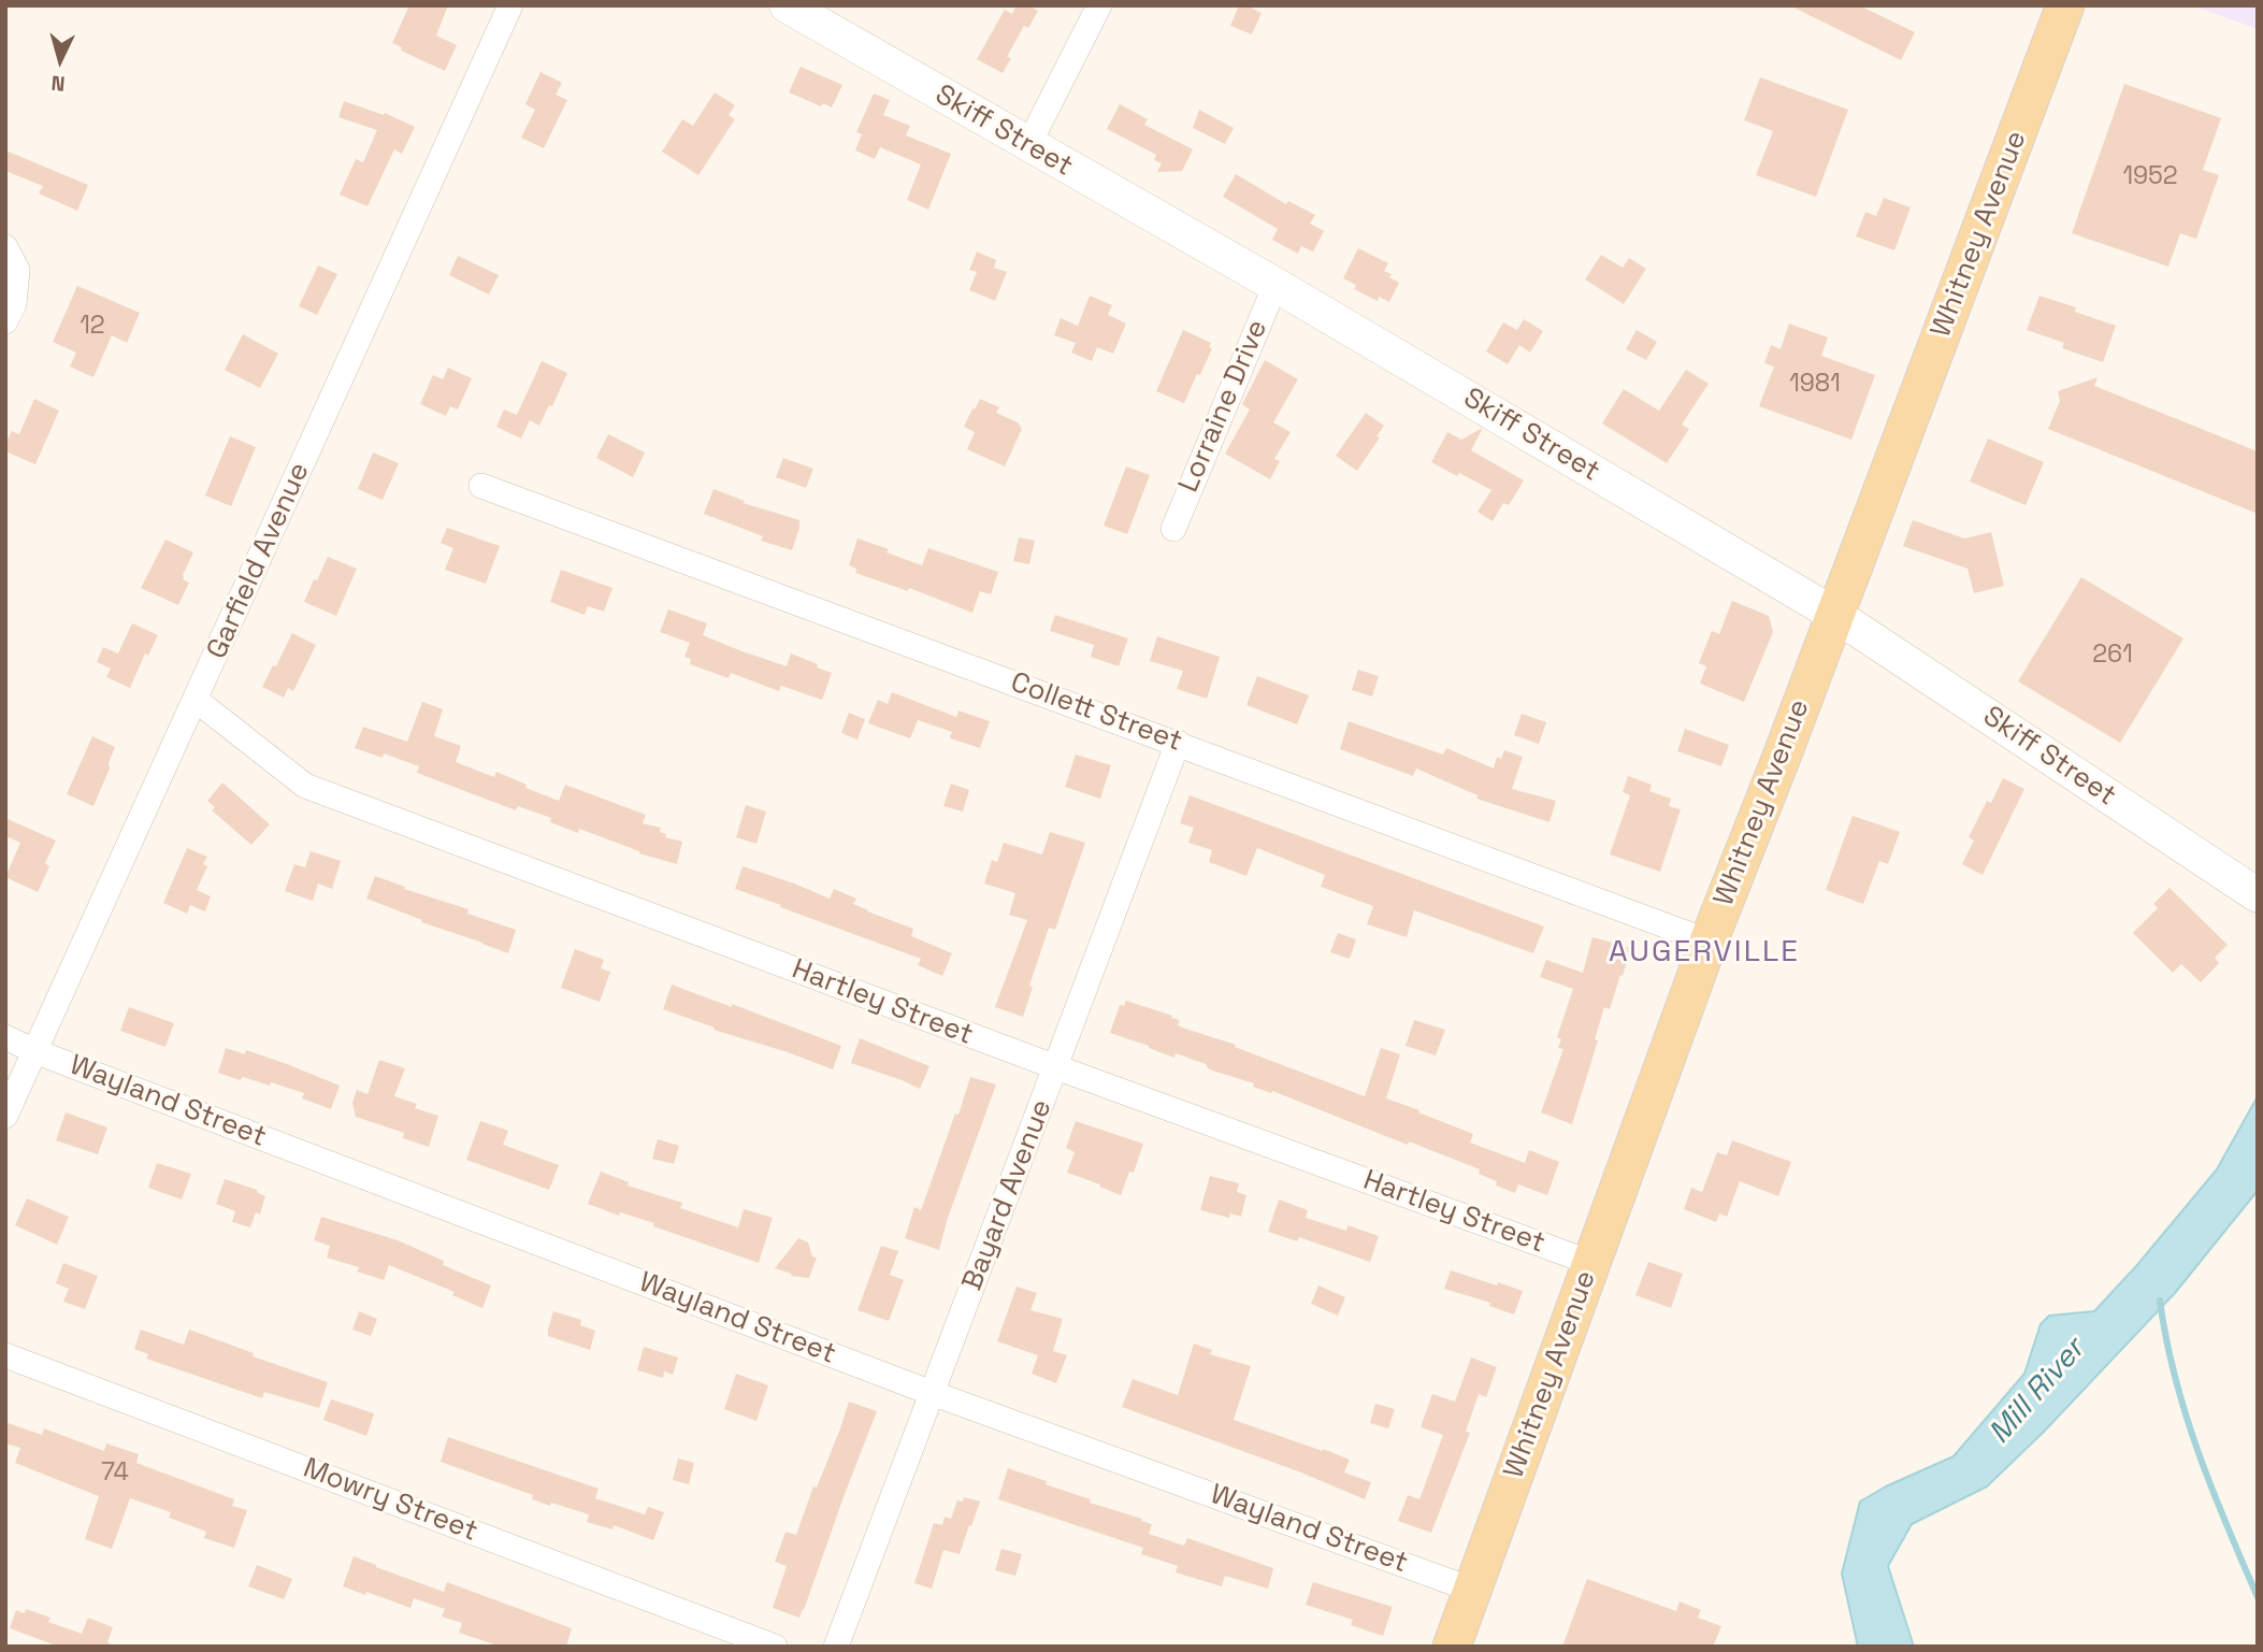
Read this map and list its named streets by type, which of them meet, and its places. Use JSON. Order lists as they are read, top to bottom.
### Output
{
  "streets": {
    "main road": ["Skiff Street", "Whitney Avenue"],
    "street": [
      "Lorraine Drive",
      "Garfield Avenue",
      "Collett Street",
      "Hartley Street",
      "Wayland Street",
      "Bayard Avenue",
      "Mowry Street"
    ]
  },
  "crossings": [
    ["Skiff Street", "Whitney Avenue"],
    ["Skiff Street", "Lorraine Drive"],
    ["Whitney Avenue", "Collett Street"],
    ["Whitney Avenue", "Hartley Street"],
    ["Whitney Avenue", "Wayland Street"],
    ["Garfield Avenue", "Hartley Street"],
    ["Garfield Avenue", "Wayland Street"],
    ["Collett Street", "Bayard Avenue"],
    ["Hartley Street", "Bayard Avenue"],
    ["Wayland Street", "Bayard Avenue"]
  ],
  "districts": ["AUGERVILLE"],
  "water": ["Mill River"],
  "house_numbers": [
    "1952",
    "12",
    "1981",
    "261",
    "74"
  ],
  "north": "bottom"
}
